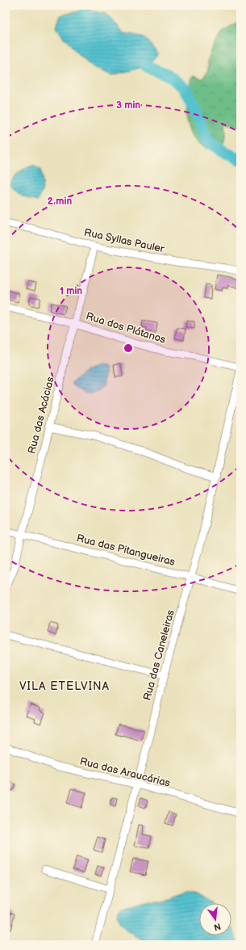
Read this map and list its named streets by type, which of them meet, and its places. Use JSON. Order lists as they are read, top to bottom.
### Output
{
  "streets": {
    "street": [
      "Rua Syllas Pauler",
      "Rua dos Plátanos",
      "Rua das Acácias",
      "Rua das Pitangueiras",
      "Rua das Caneleiras",
      "Rua das Araucárias"
    ]
  },
  "crossings": [
    ["Rua Syllas Pauler", "Rua das Acácias"],
    ["Rua dos Plátanos", "Rua das Acácias"],
    ["Rua das Acácias", "Rua das Pitangueiras"],
    ["Rua das Pitangueiras", "Rua das Caneleiras"],
    ["Rua das Caneleiras", "Rua das Araucárias"]
  ],
  "districts": ["VILA ETELVINA"],
  "north": "bottom",
  "rings": ["3 min", "2 min", "1 min"]
}
